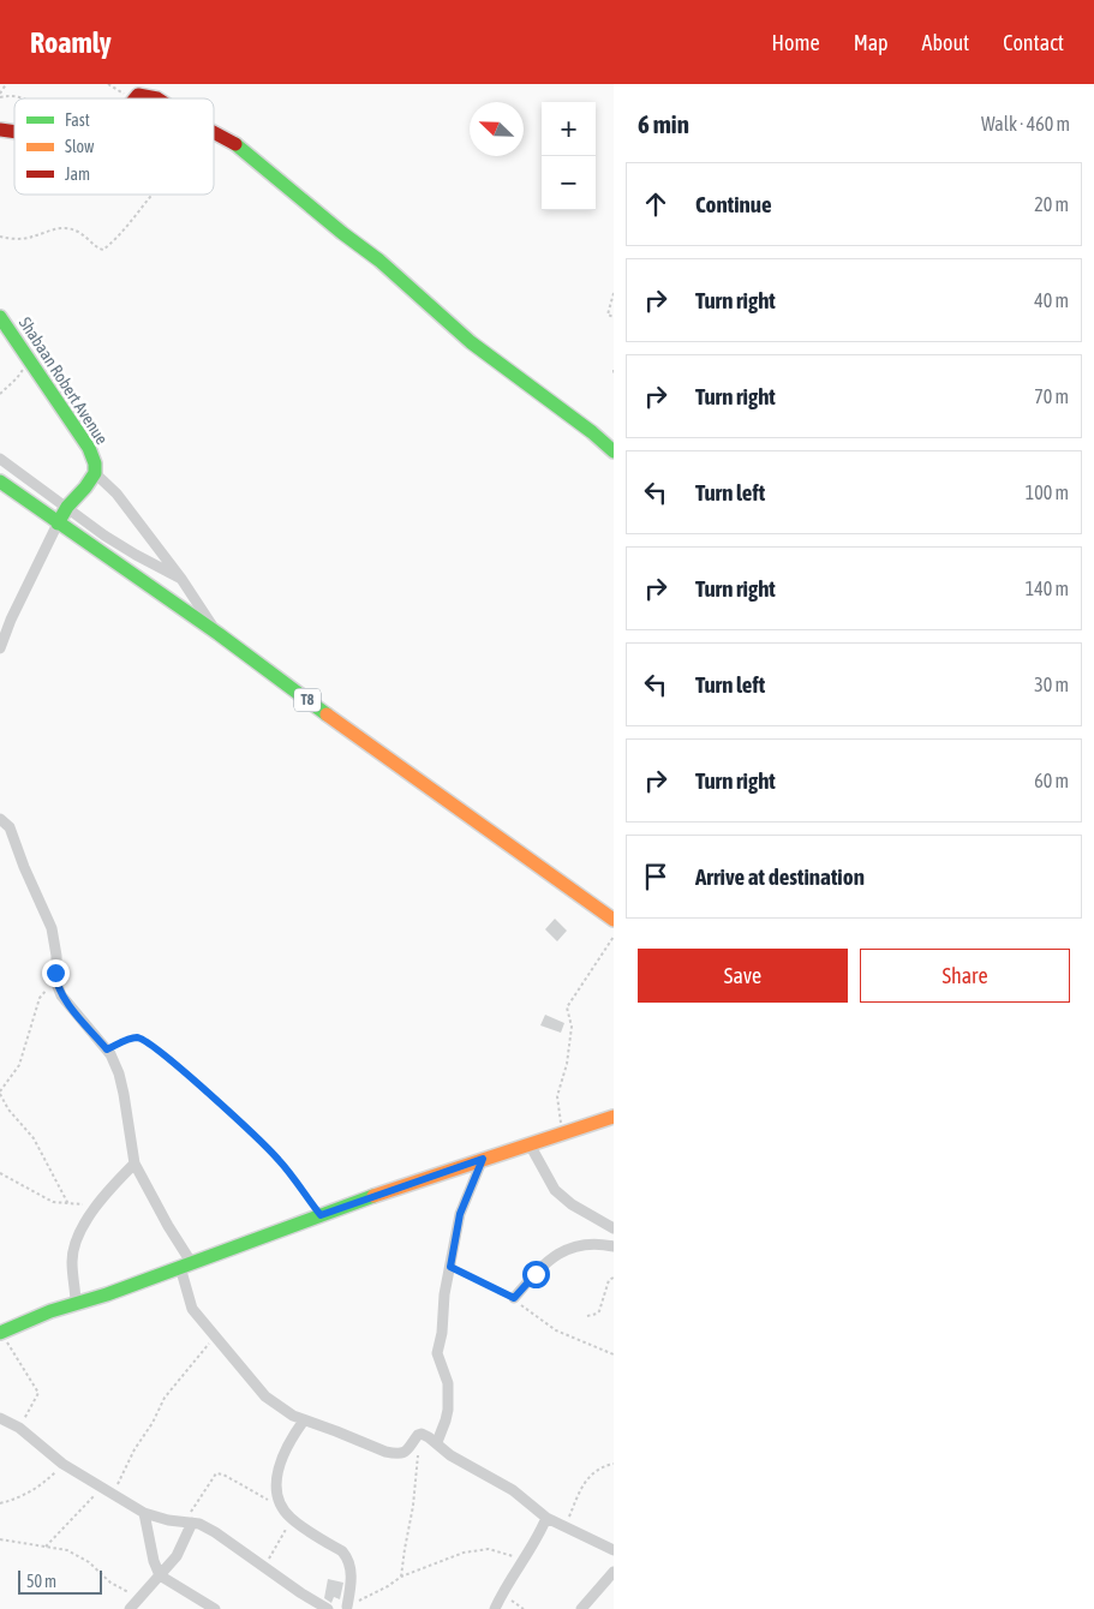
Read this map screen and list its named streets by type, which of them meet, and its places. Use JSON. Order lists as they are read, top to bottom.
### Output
{
  "streets": {
    "main road": ["Shabaan Robert Avenue", "T8"]
  },
  "crossings": [
    ["Shabaan Robert Avenue", "T8"]
  ],
  "legend": ["Fast", "Slow", "Jam"],
  "scale_bar": "50 m",
  "north": "top left",
  "page": {
    "header": "Roamly",
    "nav": [
      "Home",
      "Map",
      "About",
      "Contact"
    ],
    "heading": ["6 min", "Walk · 460 m"],
    "map_buttons": ["+", "−"],
    "list": [
      ["Continue", "20 m"],
      ["Turn right", "40 m"],
      ["Turn right", "70 m"],
      ["Turn left", "100 m"],
      ["Turn right", "140 m"],
      ["Turn left", "30 m"],
      ["Turn right", "60 m"],
      "Arrive at destination"
    ],
    "buttons": ["Save", "Share"],
    "scale": "50 m"
  }
}
